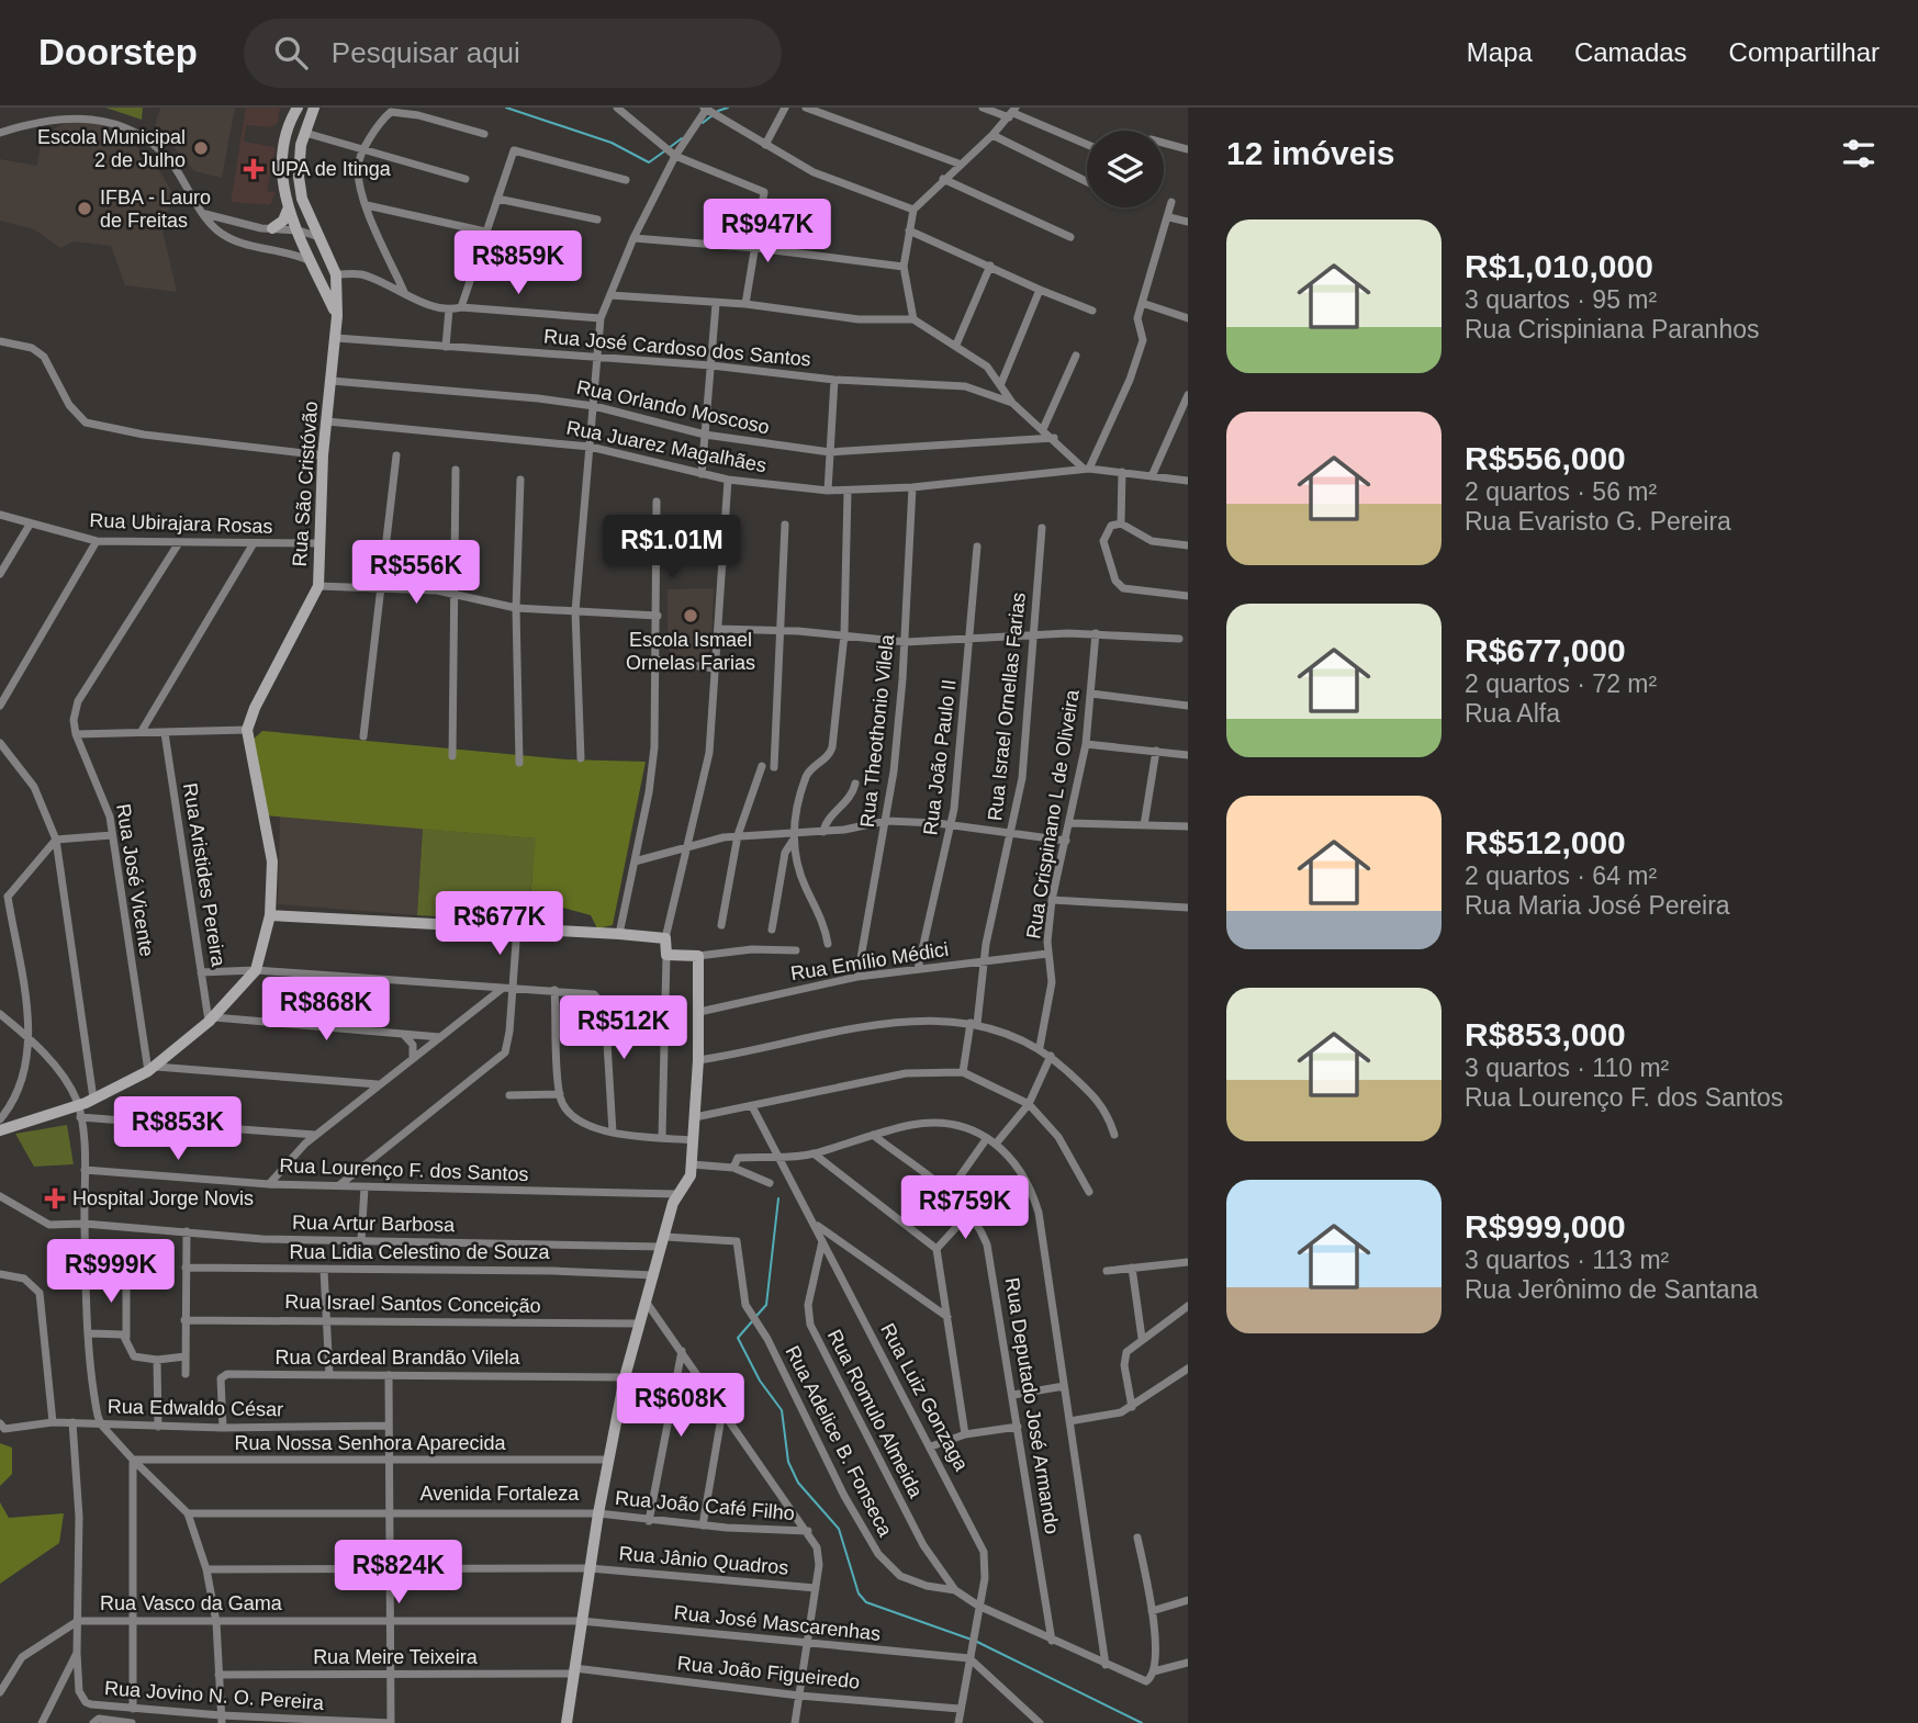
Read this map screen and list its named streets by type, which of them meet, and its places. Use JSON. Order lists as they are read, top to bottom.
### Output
{
  "streets": {
    "main road": ["Rua São Cristóvão", "Avenida Fortaleza"],
    "street": [
      "Rua José Cardoso dos Santos",
      "Rua Orlando Moscoso",
      "Rua Juarez Magalhães",
      "Rua Ubirajara Rosas",
      "Rua Israel Ornellas Farias",
      "Rua Theothonio Vilela",
      "Rua João Paulo II",
      "Rua Crispinano L de Oliveira",
      "Rua Aristides Pereira",
      "Rua José Vicente",
      "Rua Emílio Médici",
      "Rua Lourenço F. dos Santos",
      "Rua Artur Barbosa",
      "Rua Lidia Celestino de Souza",
      "Rua Israel Santos Conceição",
      "Rua Cardeal Brandão Vilela",
      "Rua Luiz Gonzaga",
      "Rua Deputado José Armando",
      "Rua Edwaldo César",
      "Rua Romulo Almeida",
      "Rua Adelice B. Fonseca",
      "Rua Nossa Senhora Aparecida",
      "Rua João Café Filho",
      "Rua Jânio Quadros",
      "Rua Vasco da Gama",
      "Rua José Mascarenhas",
      "Rua Meire Teixeira",
      "Rua João Figueiredo",
      "Rua Jovino N. O. Pereira"
    ]
  },
  "crossings": [
    ["Rua José Cardoso dos Santos", "Rua São Cristóvão"],
    ["Rua Orlando Moscoso", "Rua São Cristóvão"],
    ["Rua Juarez Magalhães", "Rua São Cristóvão"],
    ["Rua Juarez Magalhães", "Rua Theothonio Vilela"],
    ["Rua São Cristóvão", "Rua Ubirajara Rosas"],
    ["Rua Israel Ornellas Farias", "Rua Emílio Médici"],
    ["Rua Theothonio Vilela", "Rua Emílio Médici"],
    ["Rua João Paulo II", "Rua Emílio Médici"],
    ["Rua Crispinano L de Oliveira", "Rua Emílio Médici"],
    ["Rua Artur Barbosa", "Rua Adelice B. Fonseca"],
    ["Rua Cardeal Brandão Vilela", "Rua Edwaldo César"],
    ["Rua Luiz Gonzaga", "Rua Romulo Almeida"],
    ["Rua Luiz Gonzaga", "Rua Adelice B. Fonseca"],
    ["Rua Luiz Gonzaga", "Rua José Mascarenhas"],
    ["Rua Luiz Gonzaga", "Rua João Figueiredo"],
    ["Rua Deputado José Armando", "Rua Adelice B. Fonseca"],
    ["Rua Romulo Almeida", "Rua Adelice B. Fonseca"],
    ["Avenida Fortaleza", "Rua João Café Filho"],
    ["Avenida Fortaleza", "Rua Jânio Quadros"],
    ["Avenida Fortaleza", "Rua Vasco da Gama"],
    ["Avenida Fortaleza", "Rua José Mascarenhas"],
    ["Avenida Fortaleza", "Rua Meire Teixeira"],
    ["Avenida Fortaleza", "Rua João Figueiredo"],
    ["Rua Vasco da Gama", "Rua José Mascarenhas"],
    ["Rua Meire Teixeira", "Rua João Figueiredo"]
  ],
  "places": {
    "other": ["Escola Municipal 2 de Julho", "IFBA - Lauro de Freitas", "Escola Ismael Ornelas Farias"],
    "health": ["UPA de Itinga", "Hospital Jorge Novis"]
  },
  "page": {
    "header": "Doorstep",
    "search": "Pesquisar aqui",
    "nav": ["Mapa", "Camadas", "Compartilhar"],
    "heading": "12 imóveis",
    "price": [
      "R$947K",
      "R$859K",
      "R$1.01M",
      "R$556K",
      "R$677K",
      "R$868K",
      "R$512K",
      "R$853K",
      "R$759K",
      "R$999K",
      "R$608K",
      "R$824K"
    ],
    "list": [
      {
        "name": "R$1,010,000",
        "note": "3 quartos · 95 m² · Rua Crispiniana Paranhos"
      },
      {
        "name": "R$556,000",
        "note": "2 quartos · 56 m² · Rua Evaristo G. Pereira"
      },
      {
        "name": "R$677,000",
        "note": "2 quartos · 72 m² · Rua Alfa"
      },
      {
        "name": "R$512,000",
        "note": "2 quartos · 64 m² · Rua Maria José Pereira"
      },
      {
        "name": "R$853,000",
        "note": "3 quartos · 110 m² · Rua Lourenço F. dos Santos"
      },
      {
        "name": "R$999,000",
        "note": "3 quartos · 113 m² · Rua Jerônimo de Santana"
      }
    ]
  }
}
